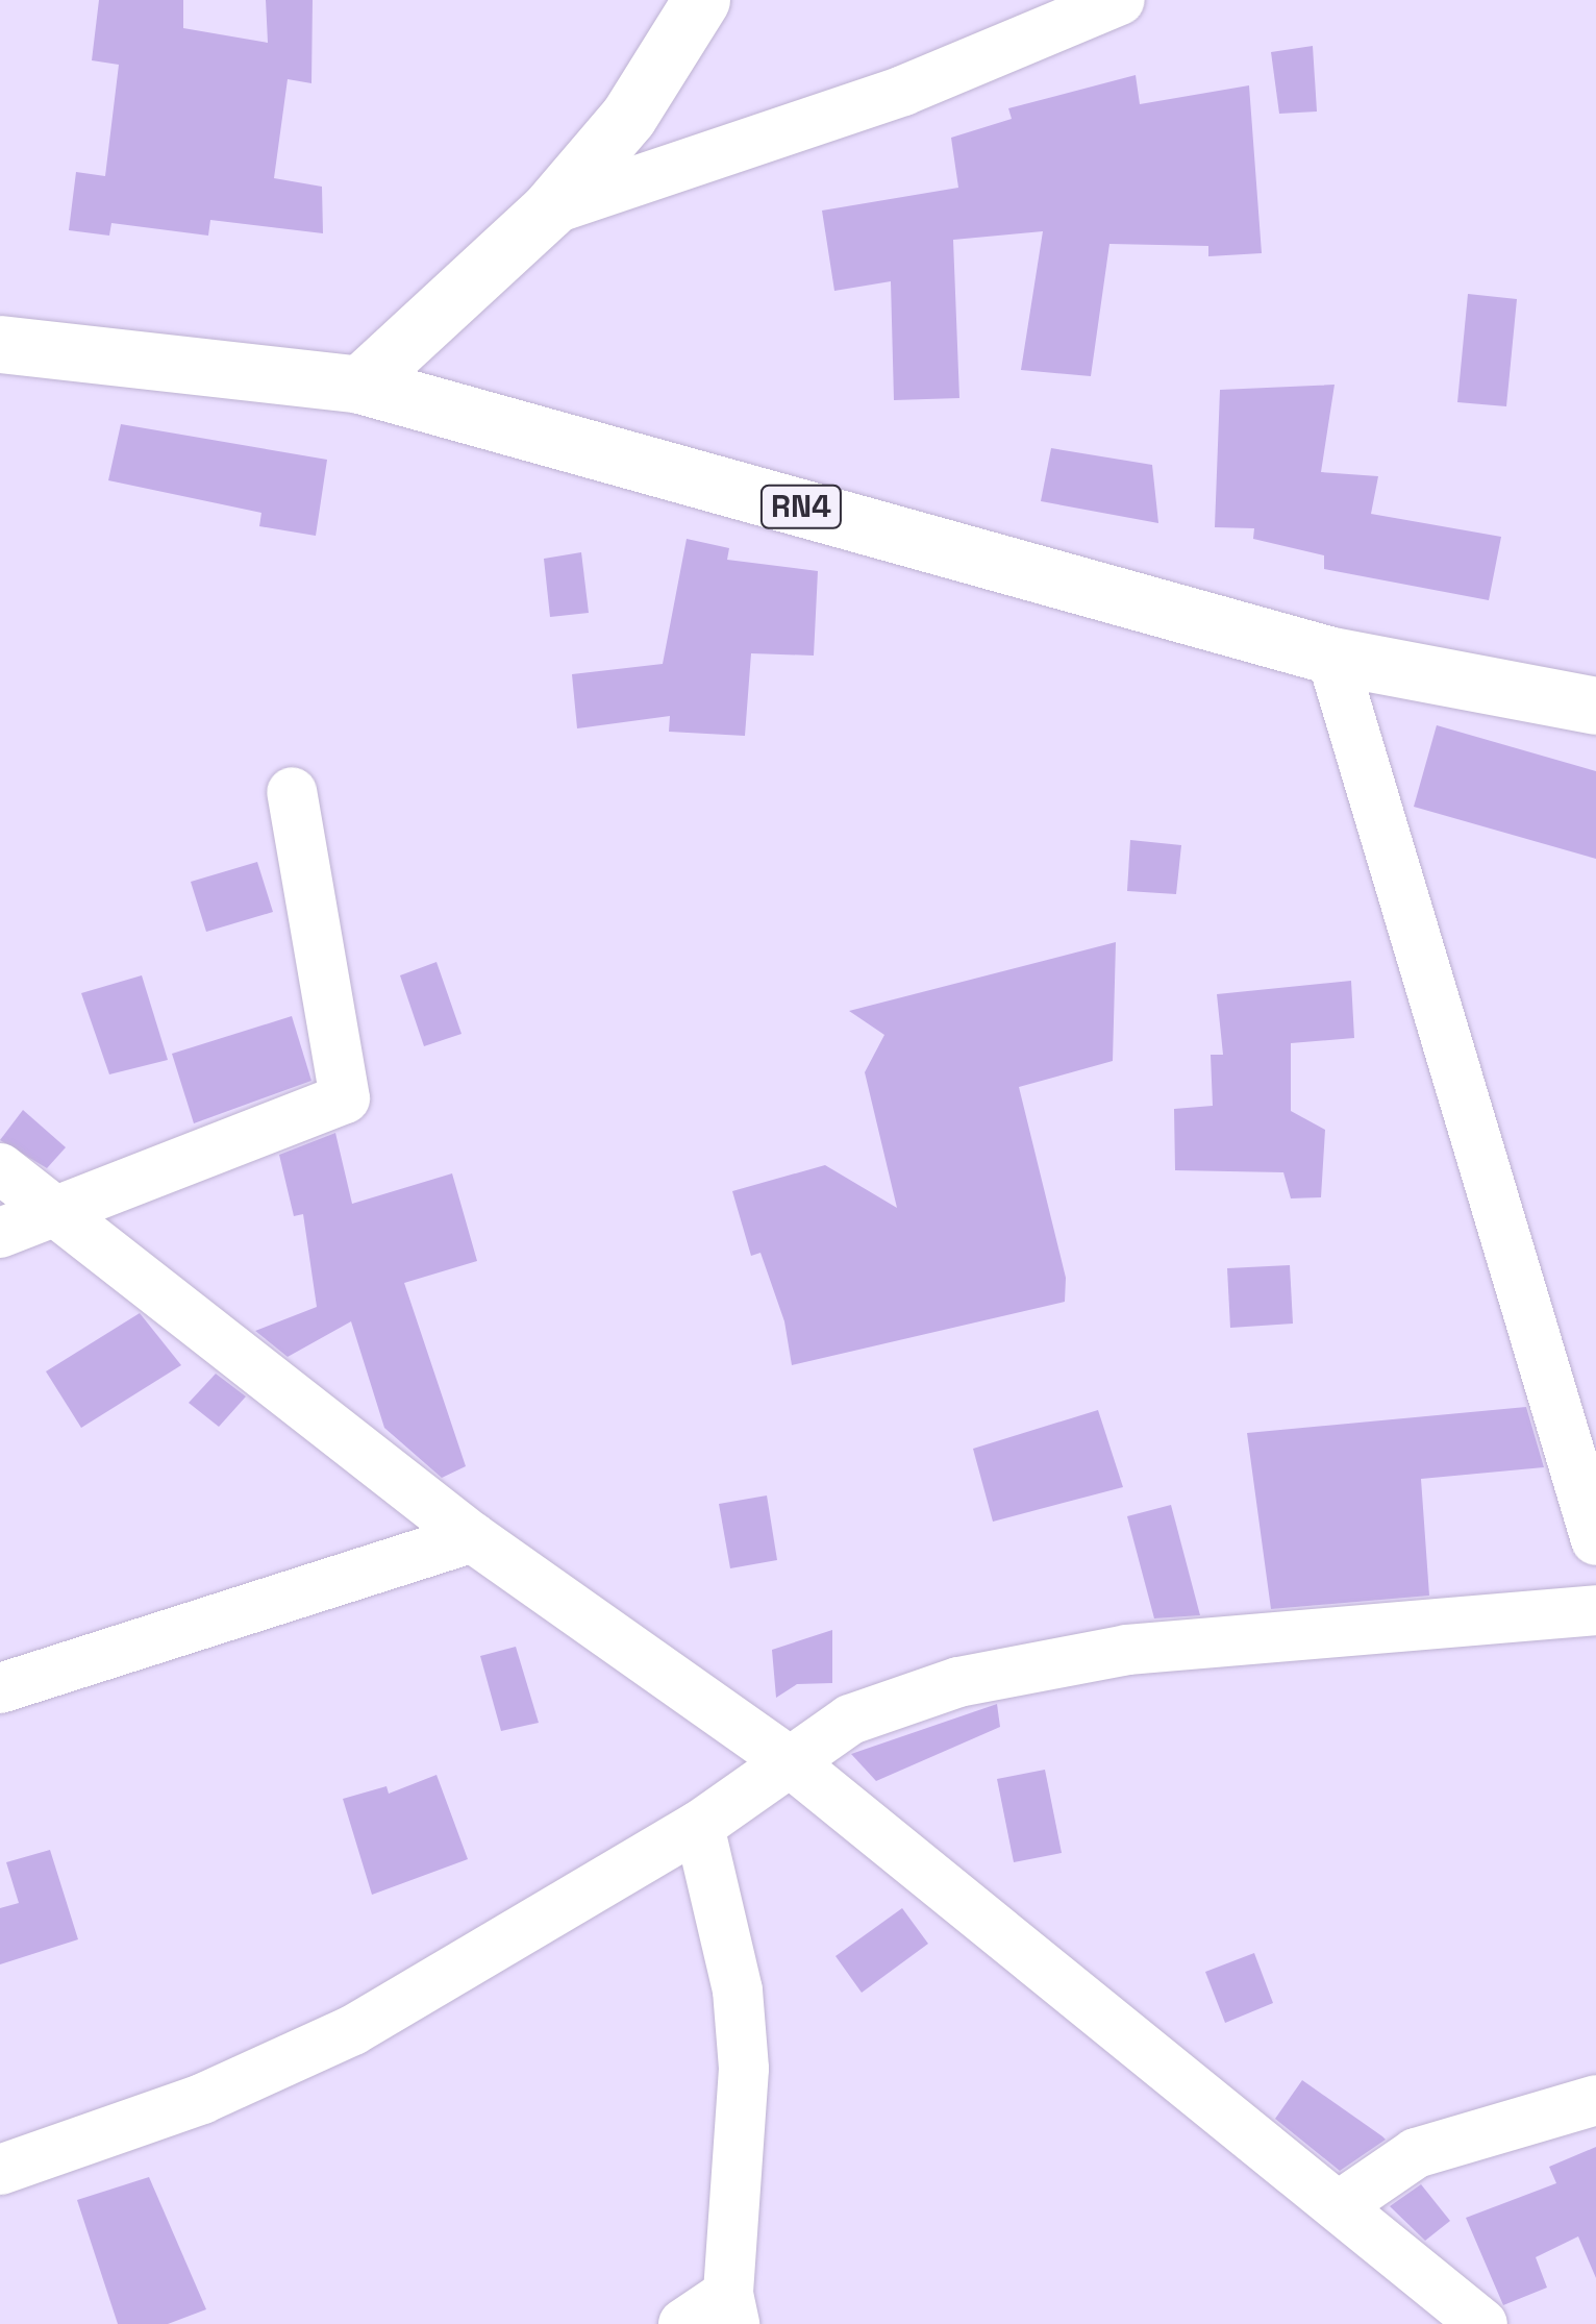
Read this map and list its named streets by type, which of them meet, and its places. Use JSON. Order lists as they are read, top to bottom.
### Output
{
  "streets": {
    "main road": ["RN4"]
  }
}
